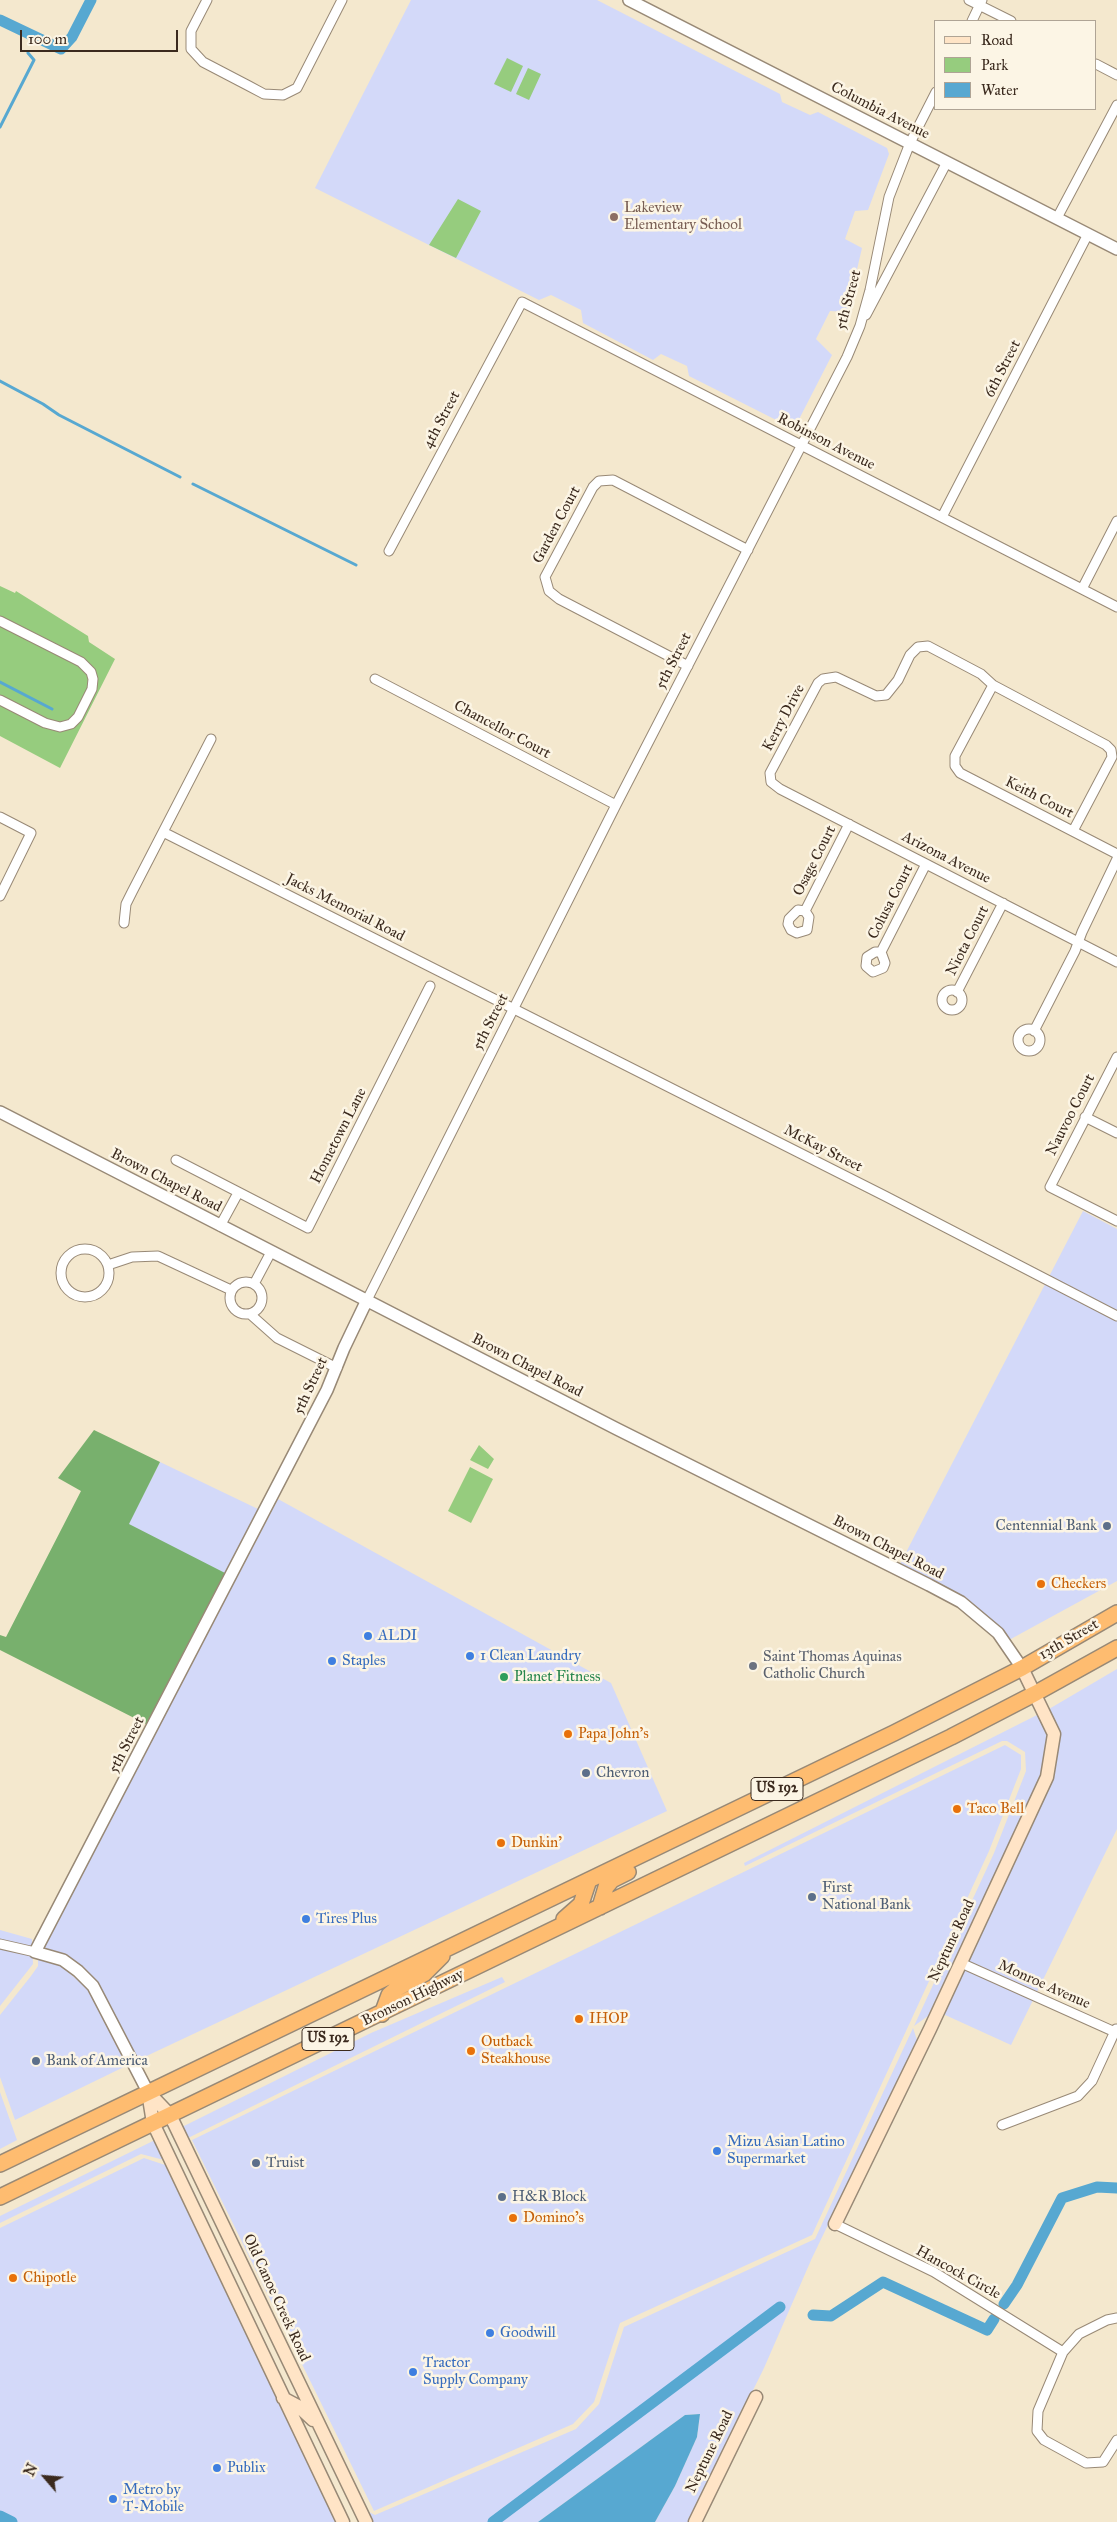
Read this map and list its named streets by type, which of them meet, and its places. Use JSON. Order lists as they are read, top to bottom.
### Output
{
  "streets": {
    "highway": ["13th Street", "US 192", "Bronson Highway"],
    "main road": ["Neptune Road", "Old Canoe Creek Road"],
    "street": [
      "Columbia Avenue",
      "5th Street",
      "6th Street",
      "4th Street",
      "Robinson Avenue",
      "Garden Court",
      "Kerry Drive",
      "Chancellor Court",
      "Keith Court",
      "Arizona Avenue",
      "Osage Court",
      "Colusa Court",
      "Jacks Memorial Road",
      "Niota Court",
      "Nauvoo Court",
      "Hometown Lane",
      "McKay Street",
      "Brown Chapel Road",
      "Monroe Avenue",
      "Hancock Circle"
    ]
  },
  "crossings": [
    ["Columbia Avenue", "5th Street"],
    ["Columbia Avenue", "6th Street"],
    ["5th Street", "Robinson Avenue"],
    ["5th Street", "Garden Court"],
    ["5th Street", "Chancellor Court"],
    ["5th Street", "Jacks Memorial Road"],
    ["5th Street", "McKay Street"],
    ["5th Street", "Brown Chapel Road"],
    ["5th Street", "Old Canoe Creek Road"],
    ["6th Street", "Robinson Avenue"],
    ["4th Street", "Robinson Avenue"],
    ["Kerry Drive", "Keith Court"],
    ["Kerry Drive", "Arizona Avenue"],
    ["Arizona Avenue", "Osage Court"],
    ["Arizona Avenue", "Colusa Court"],
    ["Arizona Avenue", "Niota Court"],
    ["Jacks Memorial Road", "McKay Street"],
    ["Brown Chapel Road", "13th Street"],
    ["Brown Chapel Road", "US 192"],
    ["Brown Chapel Road", "Neptune Road"],
    ["13th Street", "US 192"],
    ["13th Street", "Neptune Road"],
    ["13th Street", "Bronson Highway"],
    ["US 192", "Neptune Road"],
    ["US 192", "Bronson Highway"],
    ["Neptune Road", "Monroe Avenue"],
    ["Neptune Road", "Bronson Highway"],
    ["Neptune Road", "Hancock Circle"],
    ["Bronson Highway", "Old Canoe Creek Road"]
  ],
  "places": [
    "Lakeview Elementary School",
    "Centennial Bank",
    "Checkers",
    "ALDI",
    "1 Clean Laundry",
    "Staples",
    "Saint Thomas Aquinas Catholic Church",
    "Planet Fitness",
    "Papa John's",
    "Chevron",
    "Taco Bell",
    "Dunkin'",
    "First National Bank",
    "Tires Plus",
    "IHOP",
    "Outback Steakhouse",
    "Bank of America",
    "Mizu Asian Latino Supermarket",
    "Truist",
    "H&R Block",
    "Domino's",
    "Chipotle",
    "Goodwill",
    "Tractor Supply Company",
    "Publix",
    "Metro by T-Mobile"
  ],
  "legend": ["Road", "Park", "Water"],
  "scale_bar": "100 m",
  "north": "top left"
}
